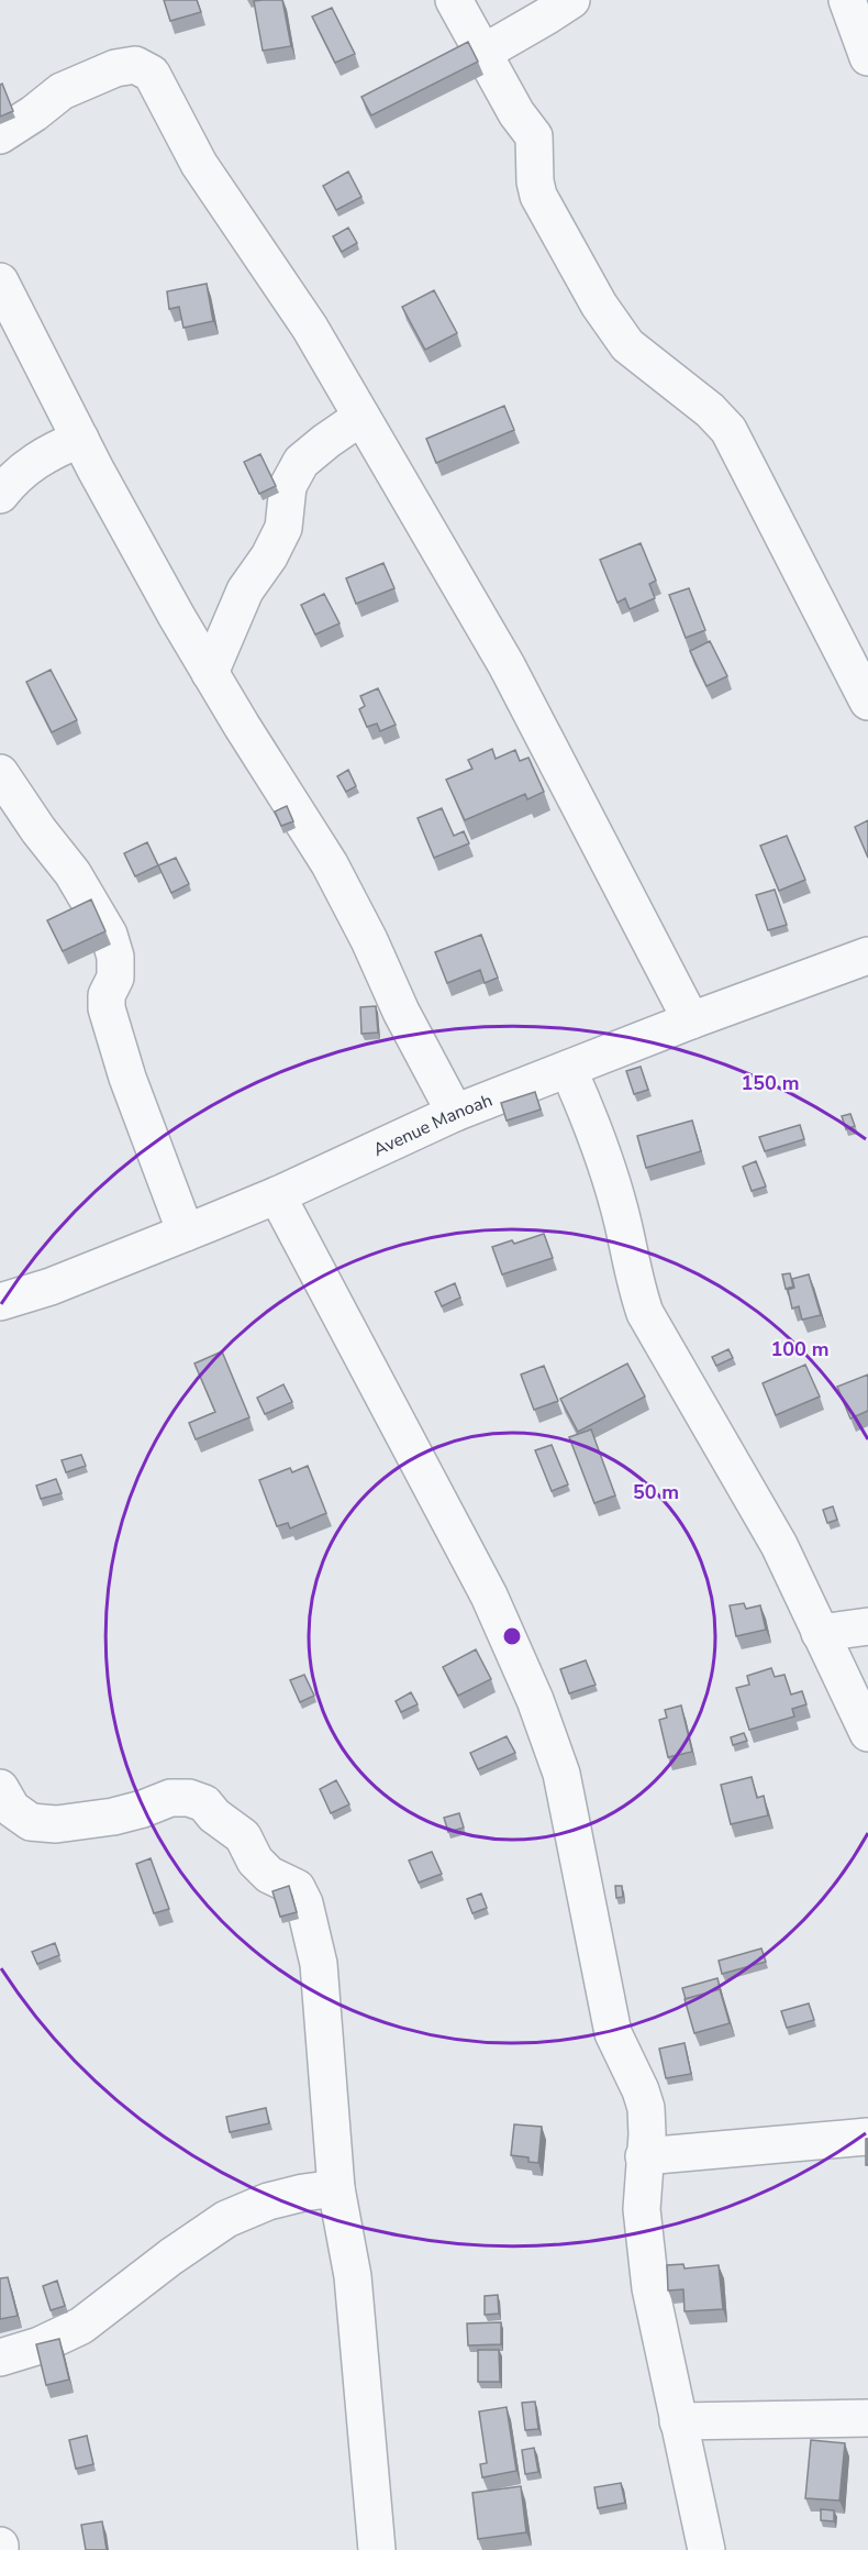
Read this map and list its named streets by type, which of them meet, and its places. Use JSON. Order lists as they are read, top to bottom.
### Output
{
  "streets": {
    "street": ["Avenue Manoah"]
  },
  "rings": ["150 m", "100 m", "50 m"]
}
